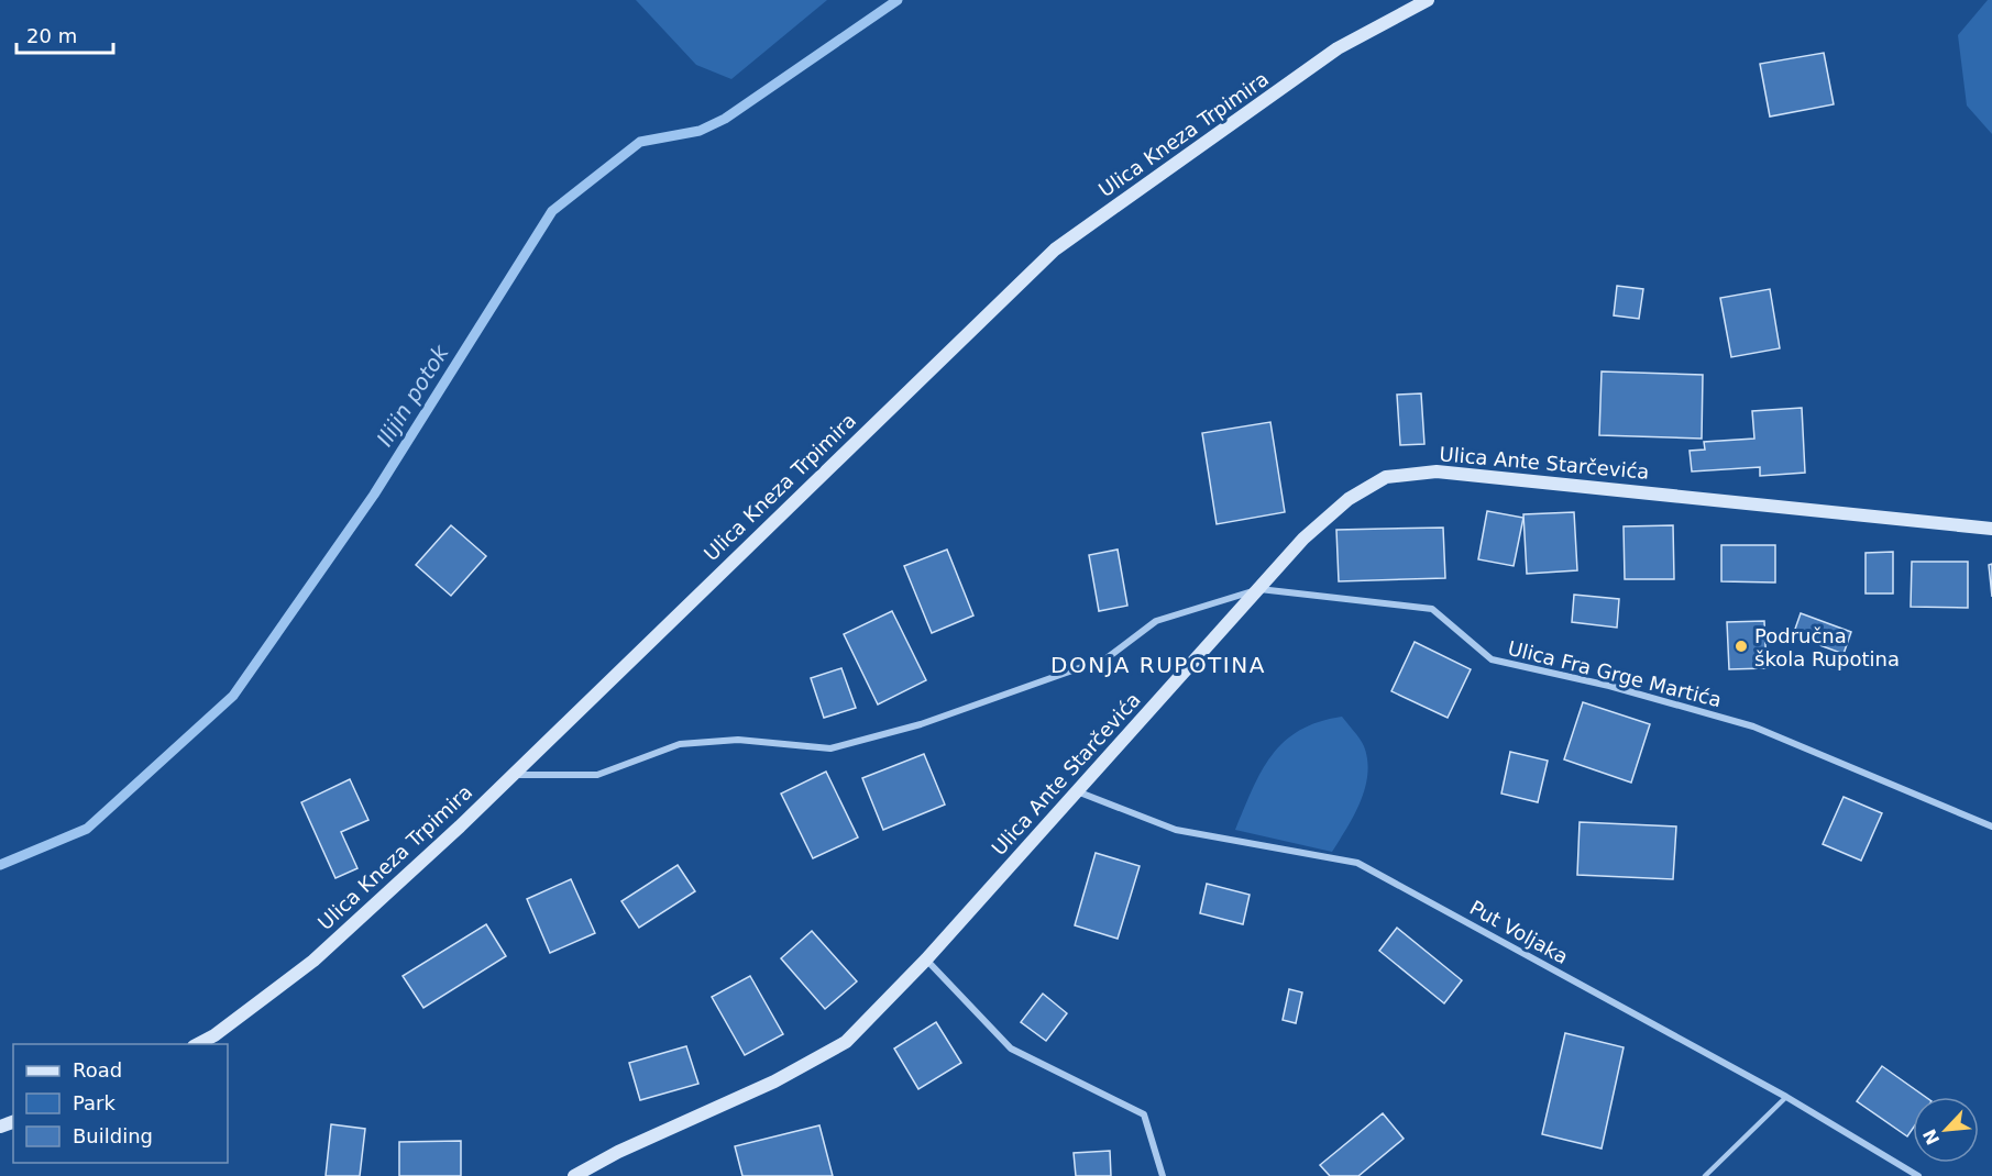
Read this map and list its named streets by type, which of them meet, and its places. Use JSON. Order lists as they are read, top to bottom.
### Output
{
  "streets": {
    "street": [
      "Ulica Kneza Trpimira",
      "Ulica Ante Starčevića",
      "Ulica Fra Grge Martića",
      "Put Voljaka"
    ]
  },
  "crossings": [
    ["Ulica Kneza Trpimira", "Ulica Fra Grge Martića"],
    ["Ulica Ante Starčevića", "Ulica Fra Grge Martića"],
    ["Ulica Ante Starčevića", "Put Voljaka"]
  ],
  "districts": ["DONJA RUPOTINA"],
  "water": ["Ilijin potok"],
  "places": ["Područna škola Rupotina"],
  "legend": ["Road", "Park", "Building"],
  "scale_bar": "20 m",
  "north": "bottom left"
}
